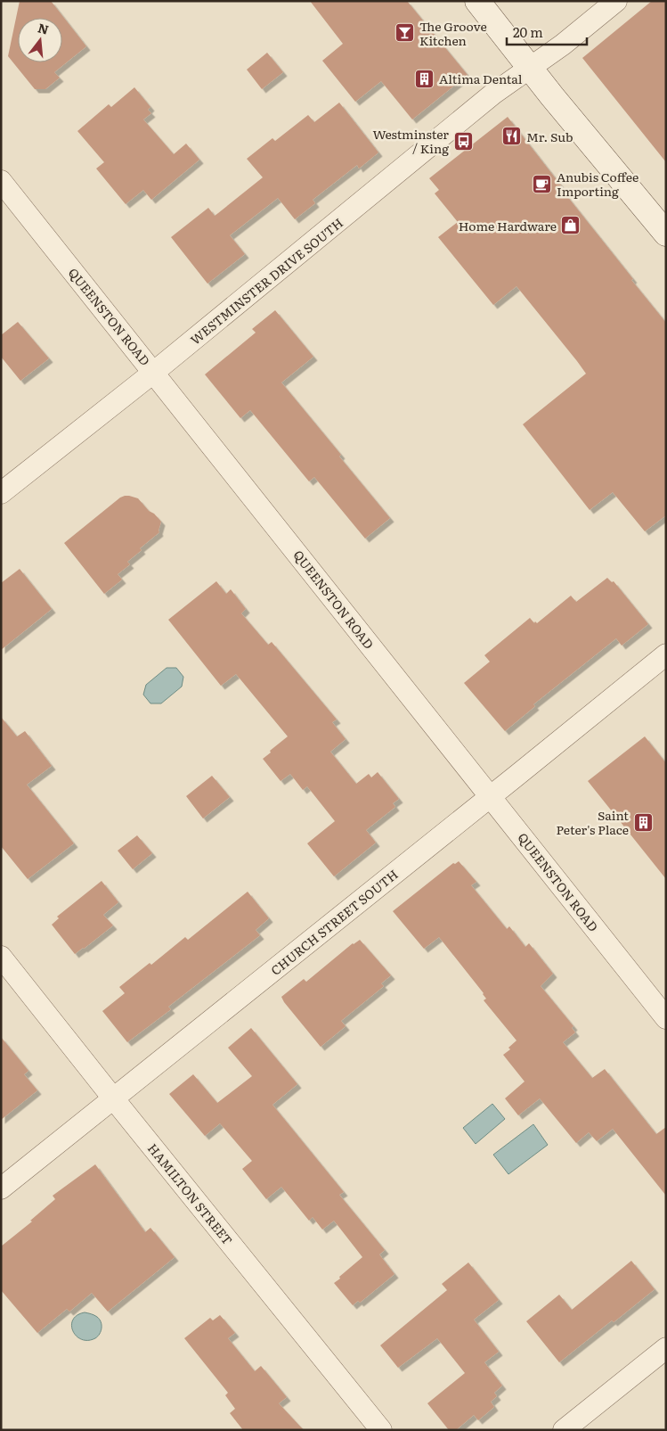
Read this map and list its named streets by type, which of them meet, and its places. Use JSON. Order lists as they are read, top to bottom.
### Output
{
  "streets": {
    "street": [
      "WESTMINSTER DRIVE SOUTH",
      "QUEENSTON ROAD",
      "CHURCH STREET SOUTH",
      "HAMILTON STREET"
    ]
  },
  "crossings": [
    ["WESTMINSTER DRIVE SOUTH", "QUEENSTON ROAD"],
    ["QUEENSTON ROAD", "CHURCH STREET SOUTH"],
    ["CHURCH STREET SOUTH", "HAMILTON STREET"]
  ],
  "places": {
    "bar": ["The Groove Kitchen"],
    "building": ["Altima Dental", "Saint Peter's Place"],
    "restaurant": ["Mr. Sub"],
    "bus stop": ["Westminster / King"],
    "cafe": ["Anubis Coffee Importing"],
    "shop": ["Home Hardware"]
  },
  "scale_bar": "20 m",
  "north": "top"
}
